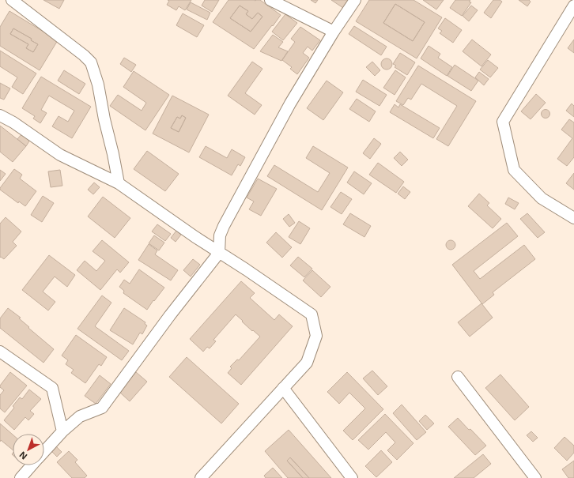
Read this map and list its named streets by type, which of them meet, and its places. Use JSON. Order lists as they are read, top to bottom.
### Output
{
  "north": "bottom left"
}
